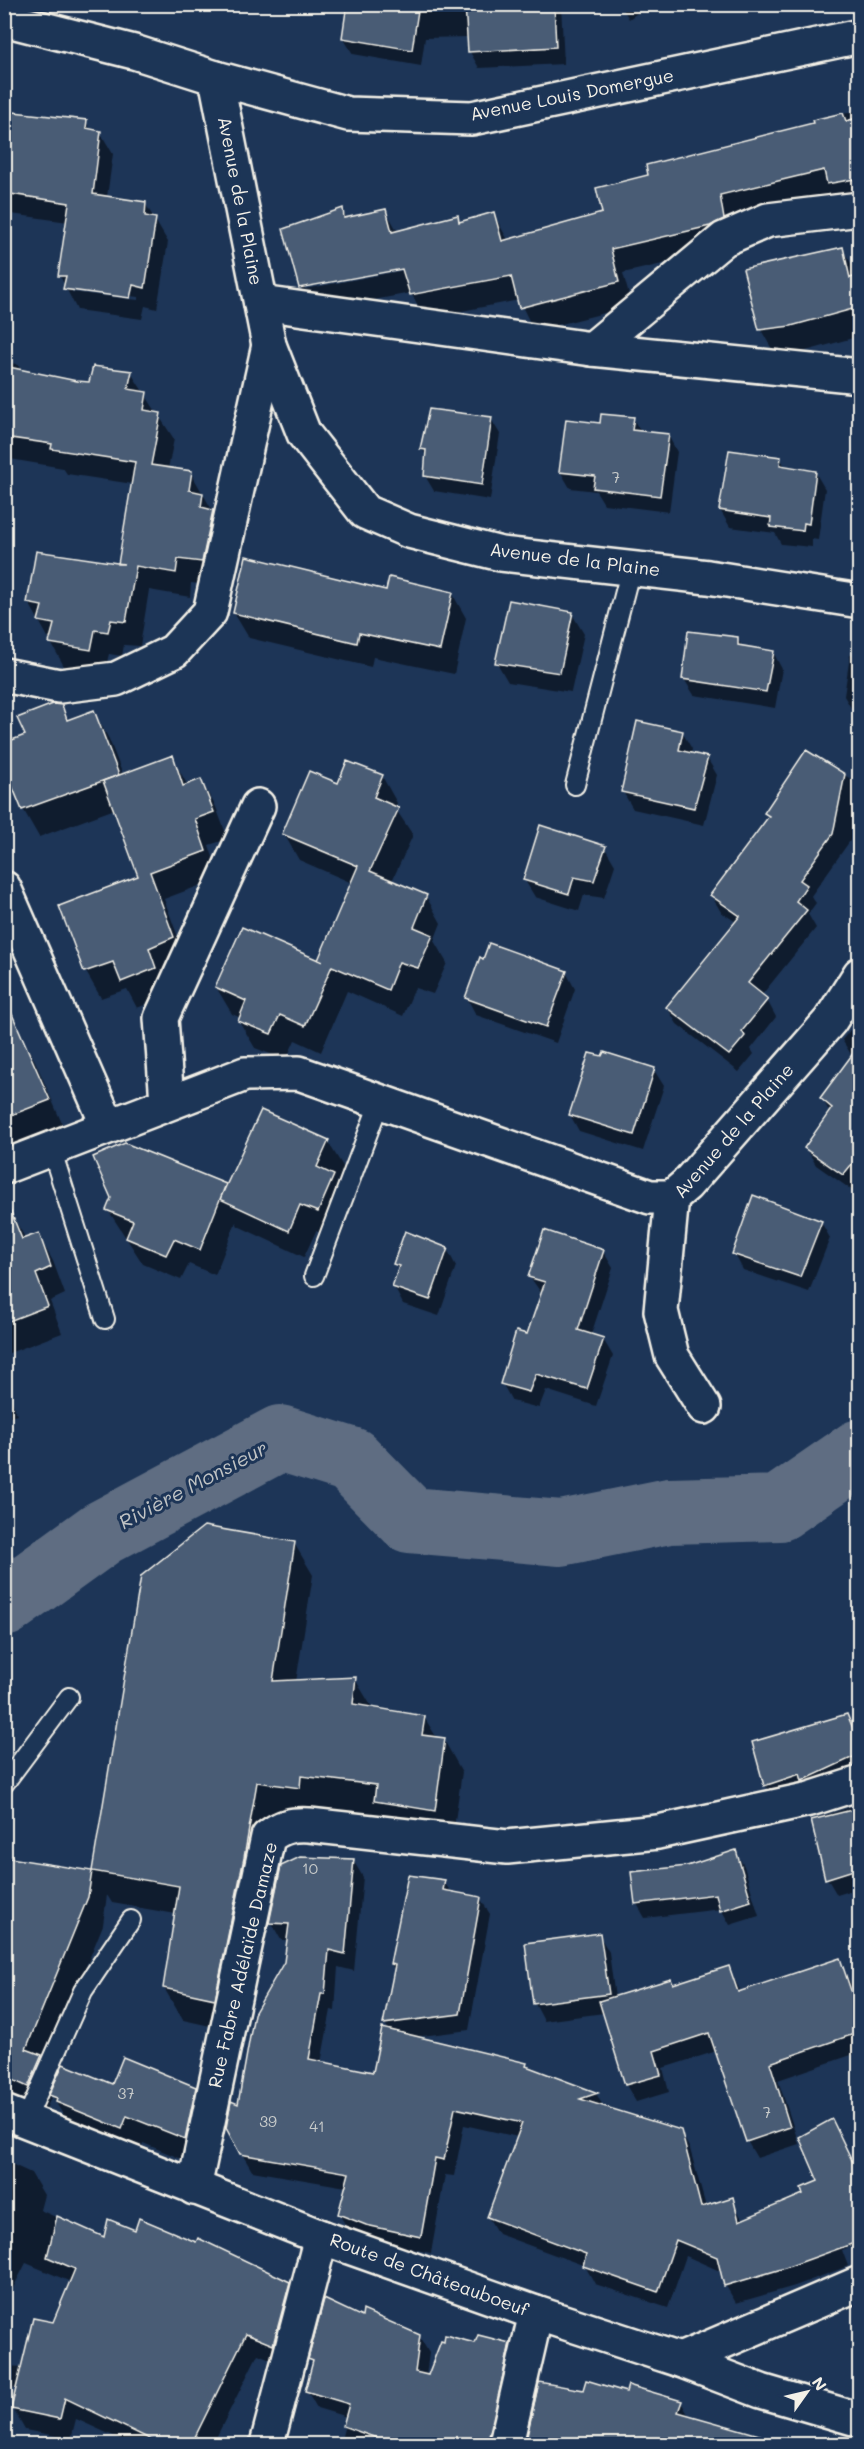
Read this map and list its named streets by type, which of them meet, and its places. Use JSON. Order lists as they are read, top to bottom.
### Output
{
  "streets": {
    "street": [
      "Avenue Louis Domergue",
      "Avenue de la Plaine",
      "Rue Fabre Adélaïde Damaze",
      "Route de Châteauboeuf"
    ]
  },
  "crossings": [
    ["Avenue Louis Domergue", "Avenue de la Plaine"],
    ["Rue Fabre Adélaïde Damaze", "Route de Châteauboeuf"]
  ],
  "water": ["Rivière Monsieur"],
  "house_numbers": [
    "7",
    "10",
    "37",
    "7",
    "39",
    "41"
  ],
  "north": "top right"
}
